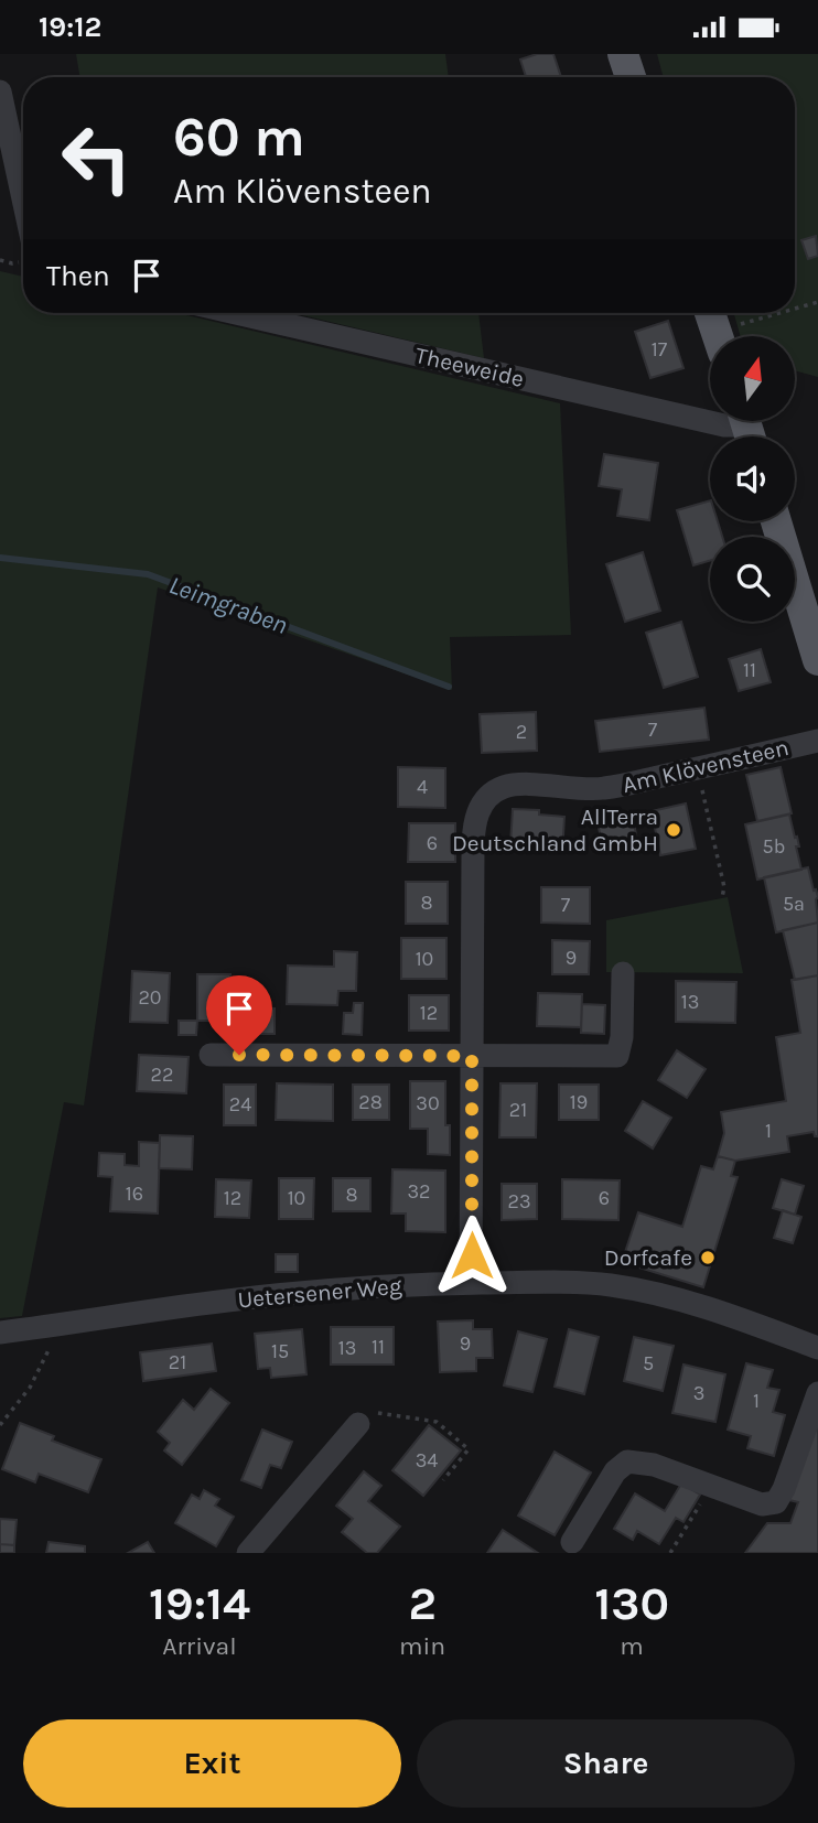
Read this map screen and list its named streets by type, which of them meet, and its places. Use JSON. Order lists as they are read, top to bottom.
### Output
{
  "streets": {
    "street": ["Theeweide", "Am Klövensteen", "Uetersener Weg"]
  },
  "crossings": [
    ["Am Klövensteen", "Uetersener Weg"]
  ],
  "water": ["Leimgraben"],
  "places": ["AllTerra Deutschland GmbH", "Dorfcafe"],
  "house_numbers": [
    "17",
    "11",
    "7",
    "2",
    "4",
    "6",
    "5b",
    "8",
    "5a",
    "7",
    "9",
    "10",
    "20",
    "13",
    "12",
    "22",
    "28",
    "19",
    "30",
    "24",
    "21",
    "1",
    "32",
    "16",
    "8",
    "12",
    "10",
    "6",
    "23",
    "9",
    "11",
    "13",
    "15",
    "21",
    "5",
    "3",
    "1",
    "34"
  ],
  "north": "top",
  "page": {
    "status": "19:12",
    "turn": ["60 m", "Am Klövensteen"],
    "then": "Then",
    "eta": [
      "19:14",
      "Arrival",
      "2",
      "min",
      "130",
      "m"
    ],
    "buttons": ["Exit", "Share"]
  }
}
